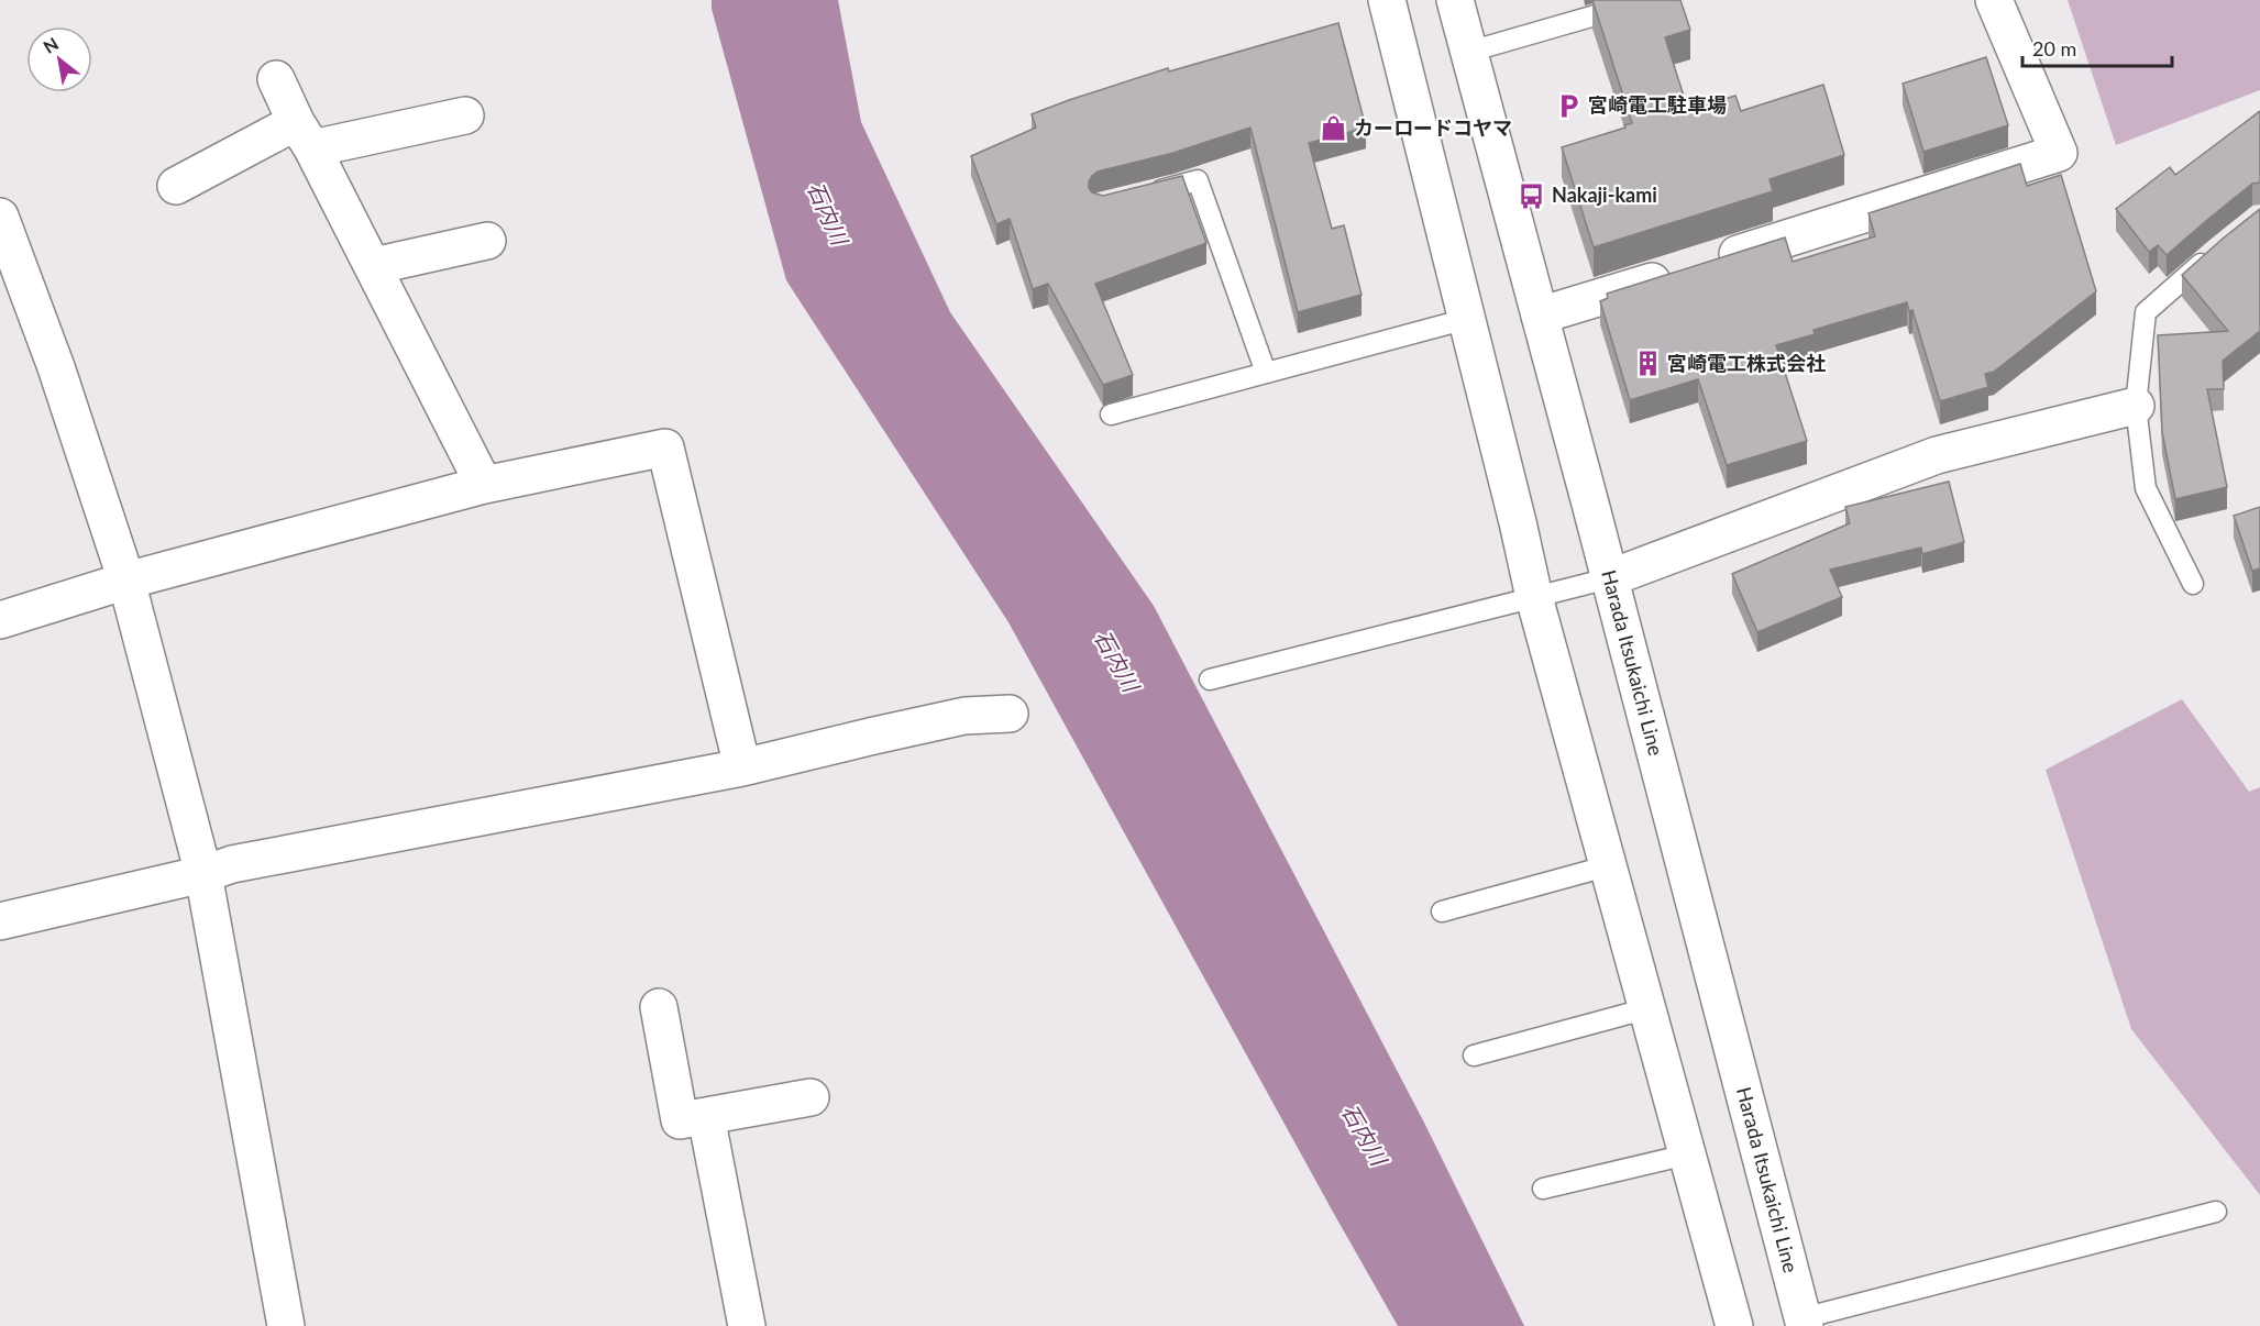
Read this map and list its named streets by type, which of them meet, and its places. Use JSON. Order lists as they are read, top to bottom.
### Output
{
  "streets": {
    "street": ["Harada Itsukaichi Line"]
  },
  "water": ["石内川"],
  "places": {
    "parking": ["宮崎電工駐車場"],
    "shop": ["カーロードコヤマ"],
    "bus stop": ["Nakaji-kami"],
    "building": ["宮崎電工株式会社"]
  },
  "scale_bar": "20 m",
  "north": "top left"
}
